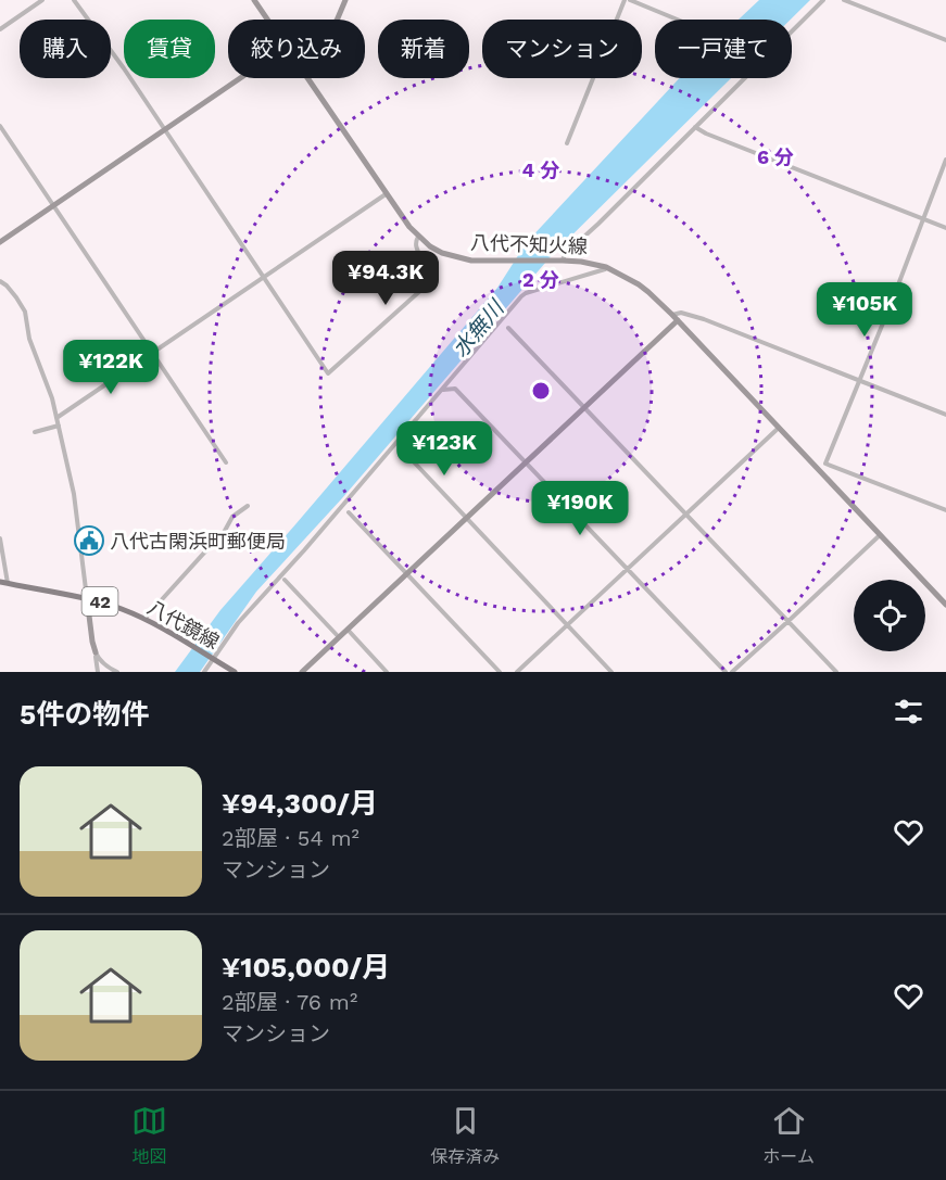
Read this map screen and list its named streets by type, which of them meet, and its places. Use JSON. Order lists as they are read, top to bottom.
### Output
{
  "streets": {
    "main road": ["八代不知火線", "42", "八代鏡線"]
  },
  "water": ["水無川"],
  "places": {
    "public building": ["八代古閑浜町郵便局"]
  },
  "page": {
    "chip": [
      "購入",
      "賃貸",
      "絞り込み",
      "新着",
      "マンション",
      "一戸建て"
    ],
    "price": [
      "¥94.3K",
      "¥105K",
      "¥122K",
      "¥123K",
      "¥190K"
    ],
    "heading": "5件の物件",
    "list": [
      {
        "name": "¥94,300/月",
        "note": "2部屋 · 54 m² · マンション"
      },
      {
        "name": "¥105,000/月",
        "note": "2部屋 · 76 m² · マンション"
      }
    ],
    "tabs": ["地図", "保存済み", "ホーム"]
  },
  "rings": ["6 分", "4 分", "2 分"]
}
